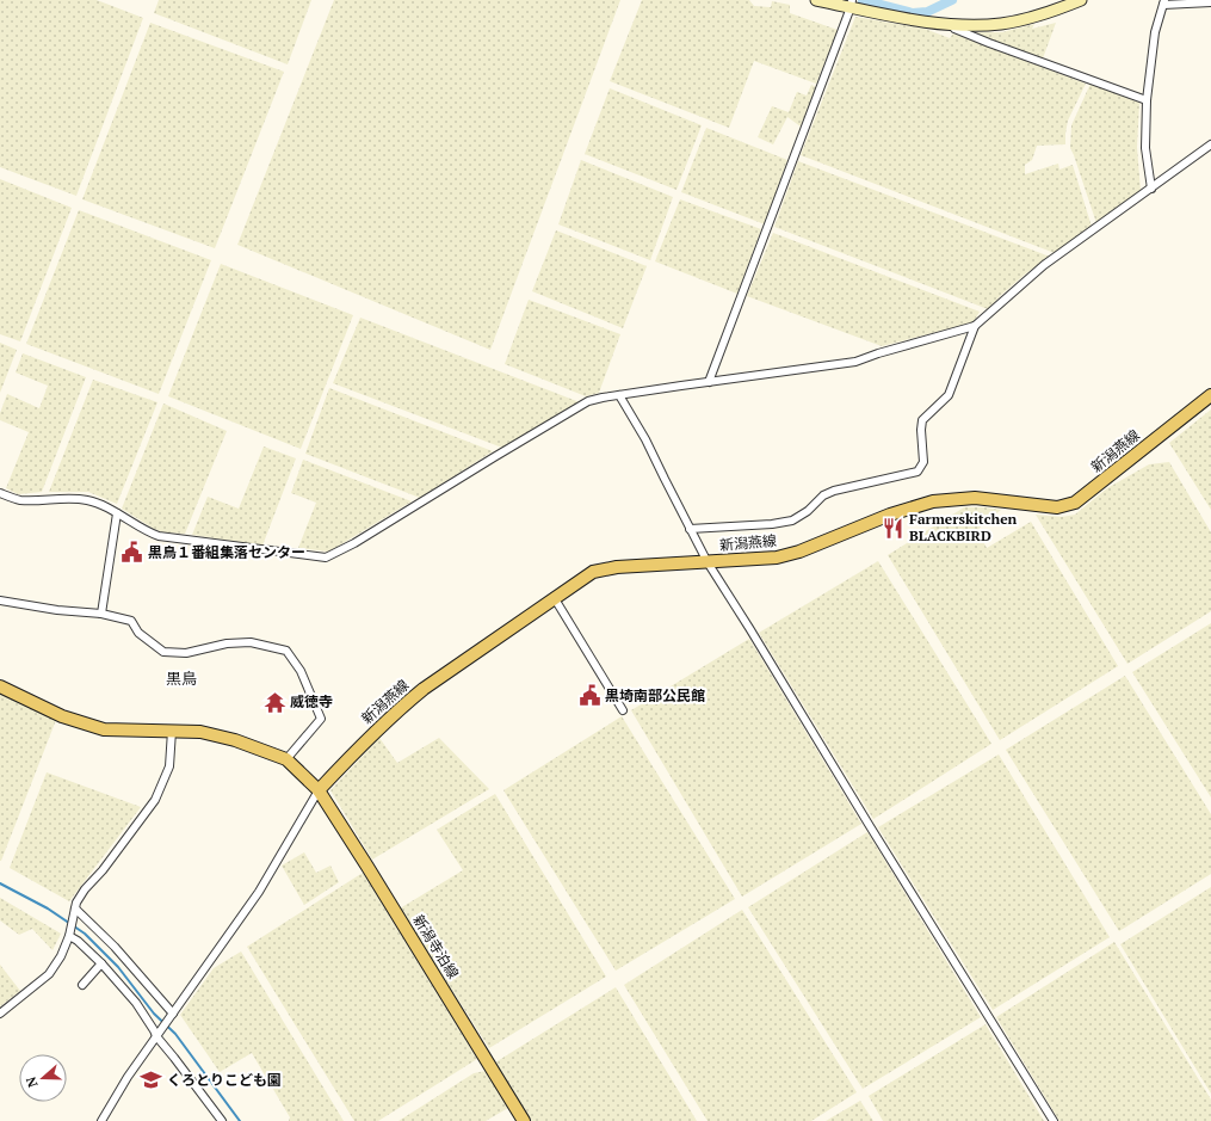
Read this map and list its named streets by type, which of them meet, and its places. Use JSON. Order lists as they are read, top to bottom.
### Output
{
  "streets": {
    "main road": ["新潟燕線", "新潟寺泊線"]
  },
  "crossings": [
    ["新潟燕線", "新潟寺泊線"]
  ],
  "districts": ["黒鳥"],
  "places": {
    "restaurant": ["Farmerskitchen BLACKBIRD"],
    "public building": ["黒鳥１番組集落センター", "黒埼南部公民館"],
    "temple": ["威徳寺"],
    "school or university": ["くろとりこども園"]
  },
  "north": "left"
}
